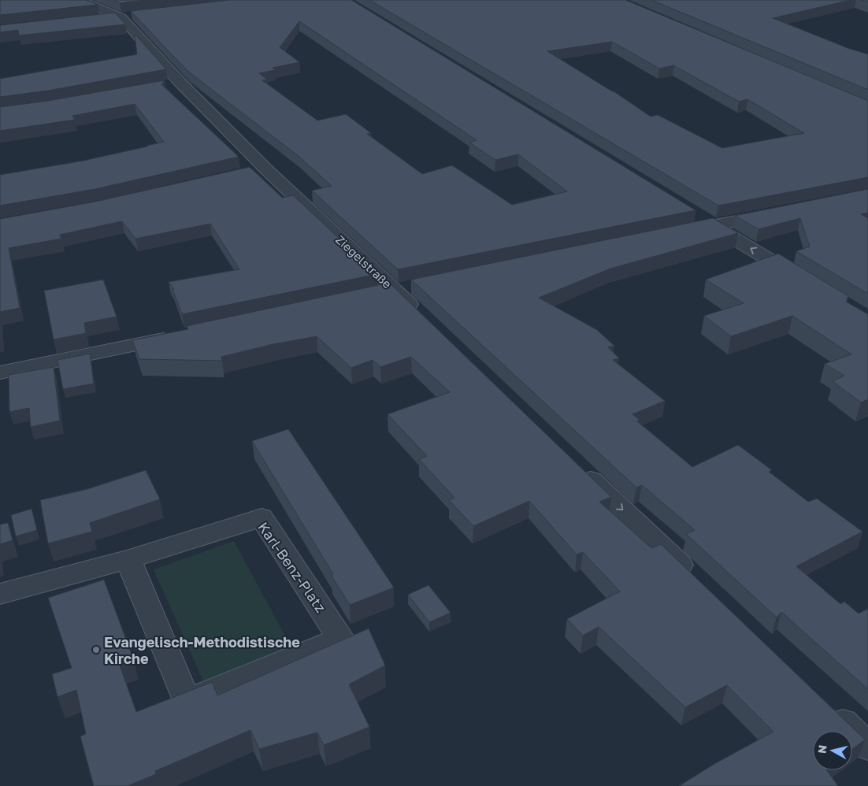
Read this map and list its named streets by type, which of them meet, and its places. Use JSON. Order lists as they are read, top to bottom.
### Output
{
  "streets": {
    "street": ["Ziegelstraße", "Karl-Benz-Platz"]
  },
  "places": ["Evangelisch-Methodistische Kirche"],
  "north": "left"
}
